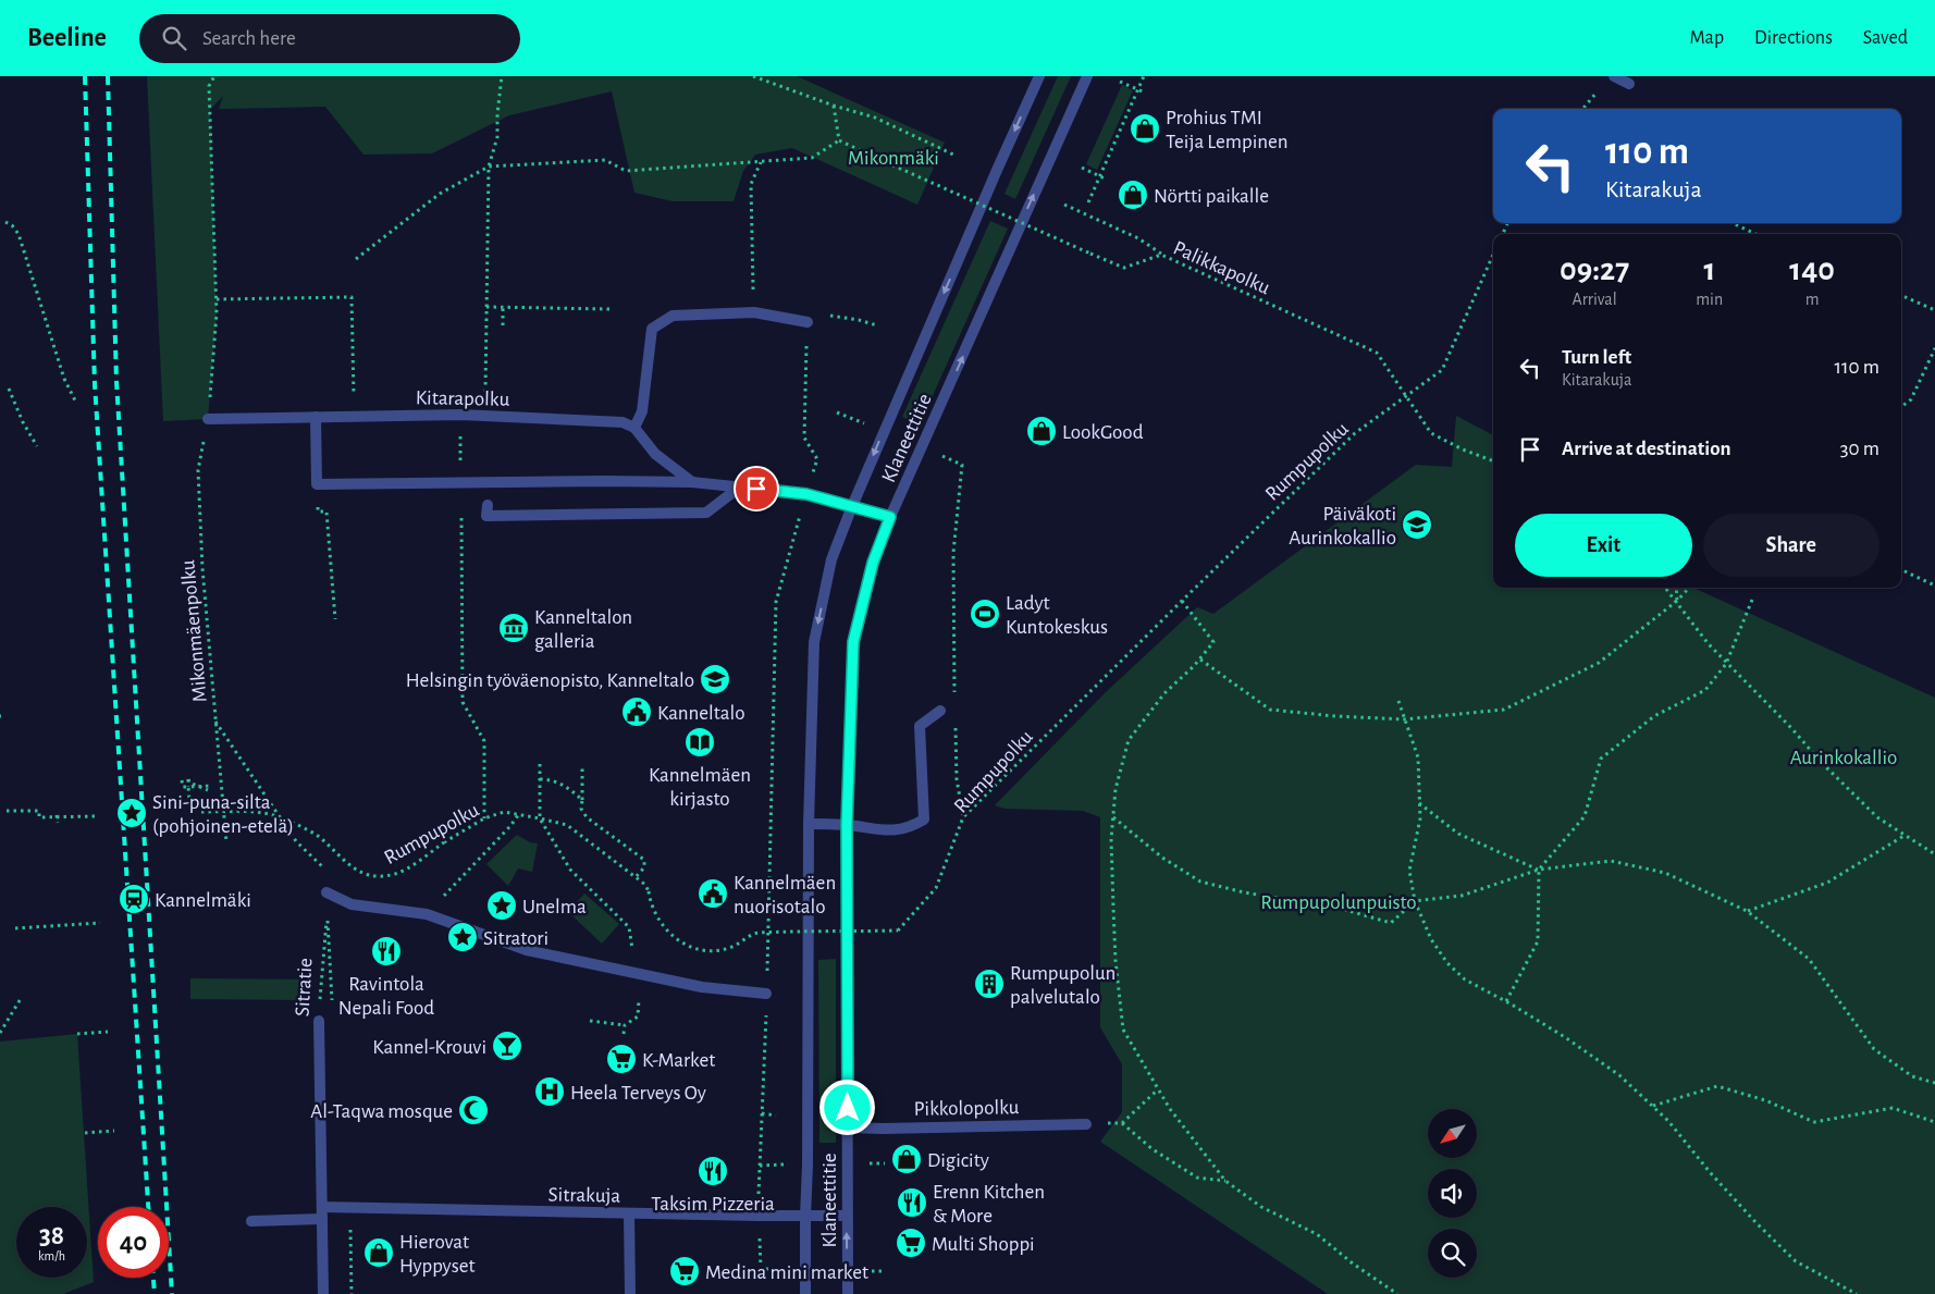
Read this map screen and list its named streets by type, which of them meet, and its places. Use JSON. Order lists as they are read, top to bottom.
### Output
{
  "streets": {
    "street": [
      "Kitarapolku",
      "Klaneettitie",
      "Sitratie",
      "Pikkolopolku",
      "Sitrakuja"
    ],
    "path": ["Palikkapolku", "Rumpupolku", "Mikonmäenpolku"]
  },
  "crossings": [
    ["Palikkapolku", "Rumpupolku"],
    ["Kitarapolku", "Mikonmäenpolku"],
    ["Klaneettitie", "Pikkolopolku"],
    ["Klaneettitie", "Sitrakuja"],
    ["Mikonmäenpolku", "Sitratie"],
    ["Sitratie", "Sitrakuja"]
  ],
  "parks": ["Mikonmäki", "Aurinkokallio", "Rumpupolunpuisto"],
  "places": {
    "shop": [
      "Prohius TMI Teija Lempinen",
      "Nörtti paikalle",
      "LookGood",
      "Digicity",
      "Hierovat Hyppyset"
    ],
    "school or university": ["Päiväkoti Aurinkokallio", "Helsingin työväenopisto, Kanneltalo"],
    "sports": ["Ladyt Kuntokeskus"],
    "museum": ["Kanneltalon galleria"],
    "public building": ["Kanneltalo", "Kannelmäen nuorisotalo"],
    "library": ["Kannelmäen kirjasto"],
    "place": ["Sini-puna-silta (pohjoinen-etelä)", "Unelma", "Sitratori"],
    "station": ["Kannelmäki"],
    "restaurant": ["Ravintola Nepali Food", "Taksim Pizzeria", "Erenn Kitchen & More"],
    "building": ["Rumpupolun palvelutalo"],
    "bar": ["Kannel-Krouvi"],
    "supermarket": ["K-Market", "Multi Shoppi", "Medina mini market"],
    "hospital": ["Heela Terveys Oy"],
    "mosque": ["Al-Taqwa mosque"]
  },
  "north": "bottom left",
  "page": {
    "header": "Beeline",
    "search": "Search here",
    "nav": ["Map", "Directions", "Saved"],
    "turn": ["110 m", "Kitarakuja"],
    "eta": [
      "09:27",
      "Arrival",
      "1",
      "min",
      "140",
      "m"
    ],
    "list": [
      {
        "name": "Turn left",
        "note": "Kitarakuja",
        "value": "110 m"
      },
      {
        "name": "Arrive at destination",
        "value": "30 m"
      }
    ],
    "buttons": ["Exit", "Share"],
    "speed": "38 km/h",
    "limit": "40"
  }
}
